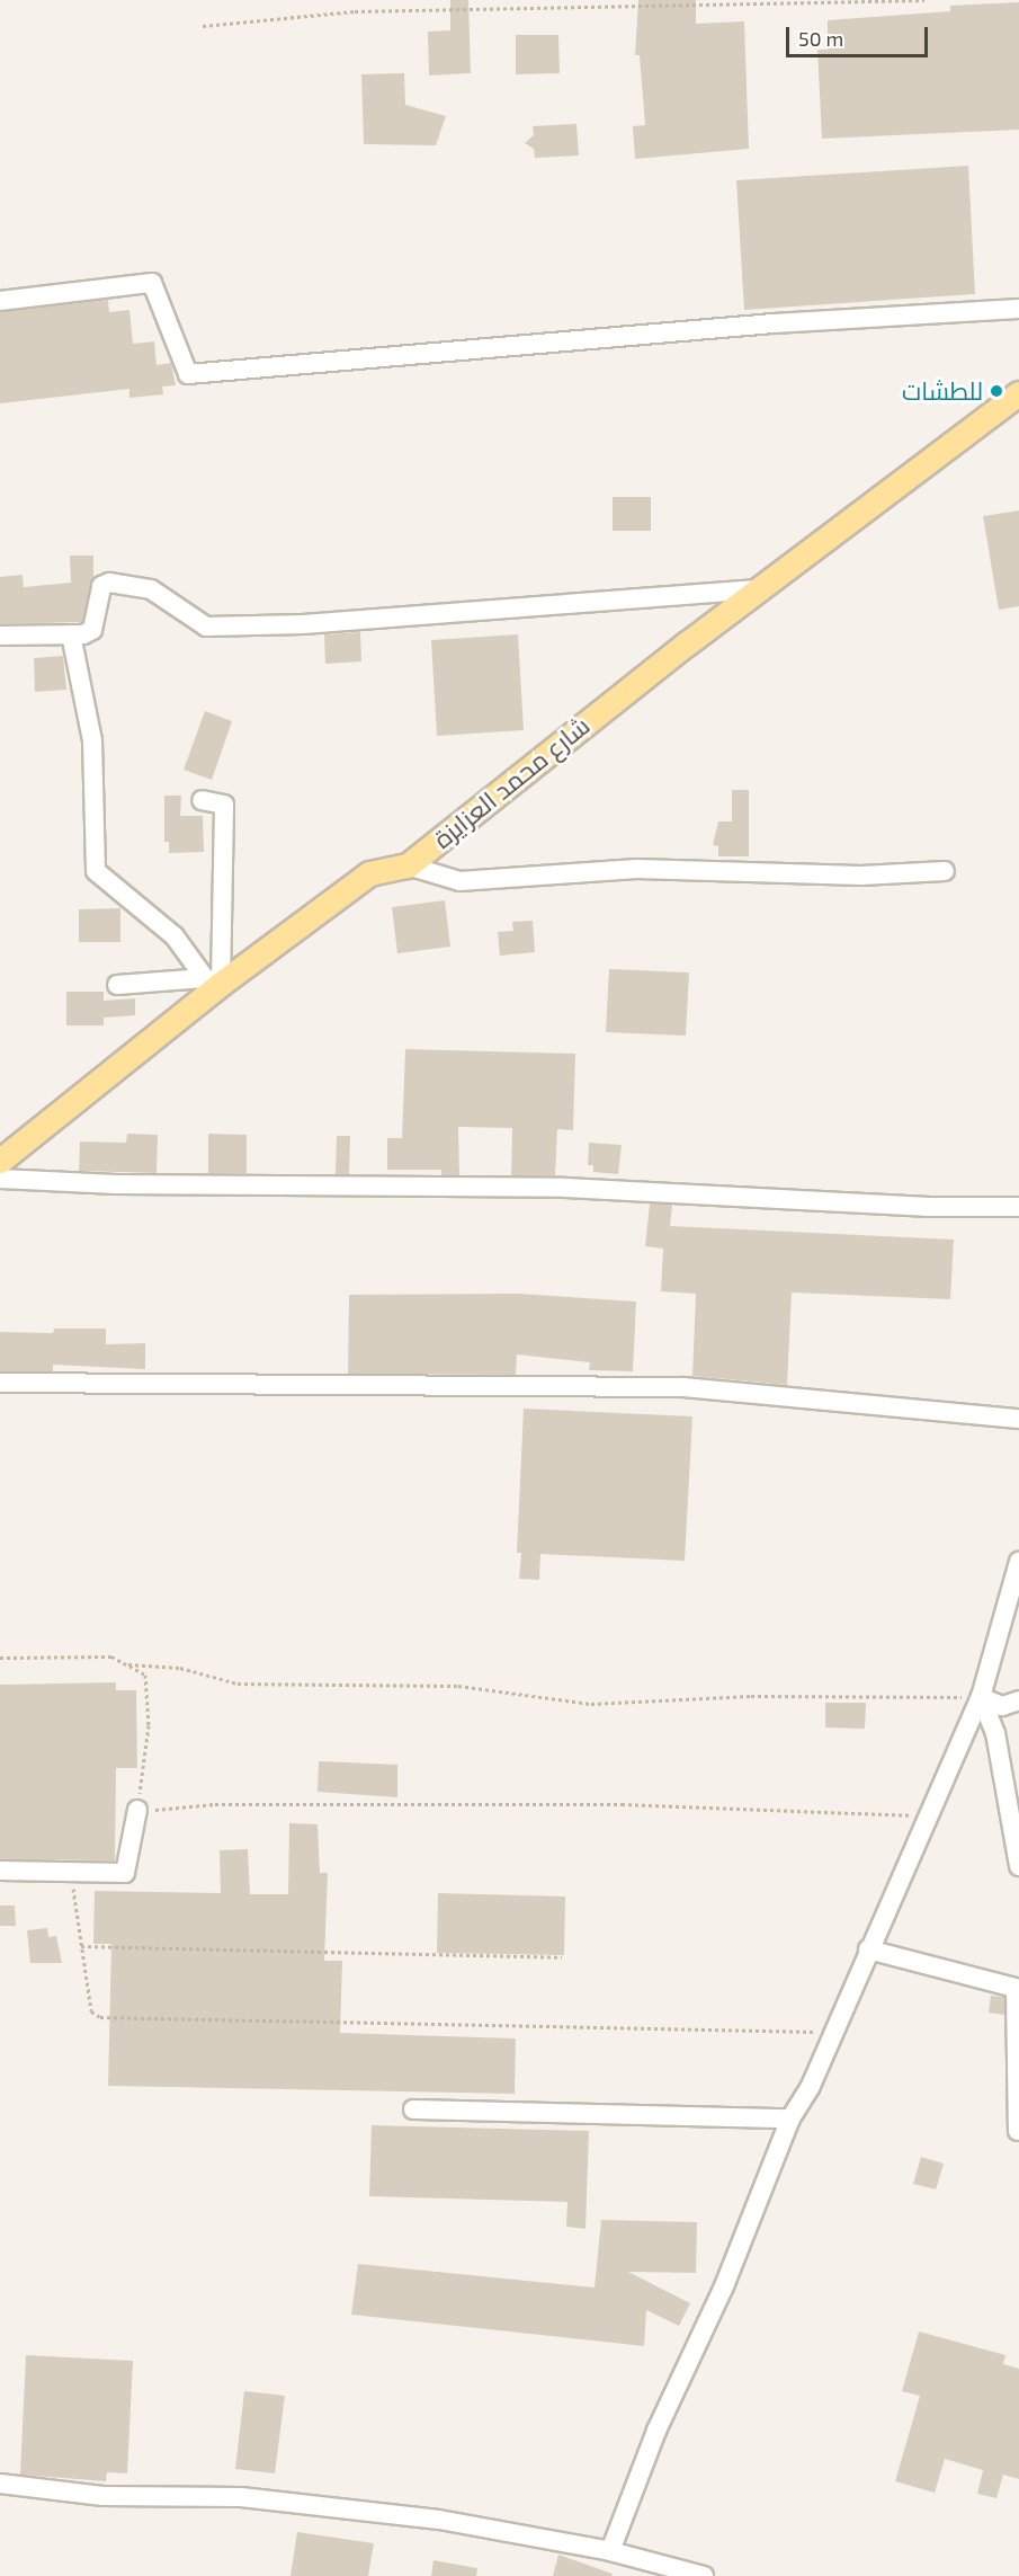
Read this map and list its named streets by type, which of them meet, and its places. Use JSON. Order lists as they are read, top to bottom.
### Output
{
  "streets": {
    "main road": ["شارع محمد العزايزة"]
  },
  "places": ["للطشات"],
  "scale_bar": "50 m"
}
